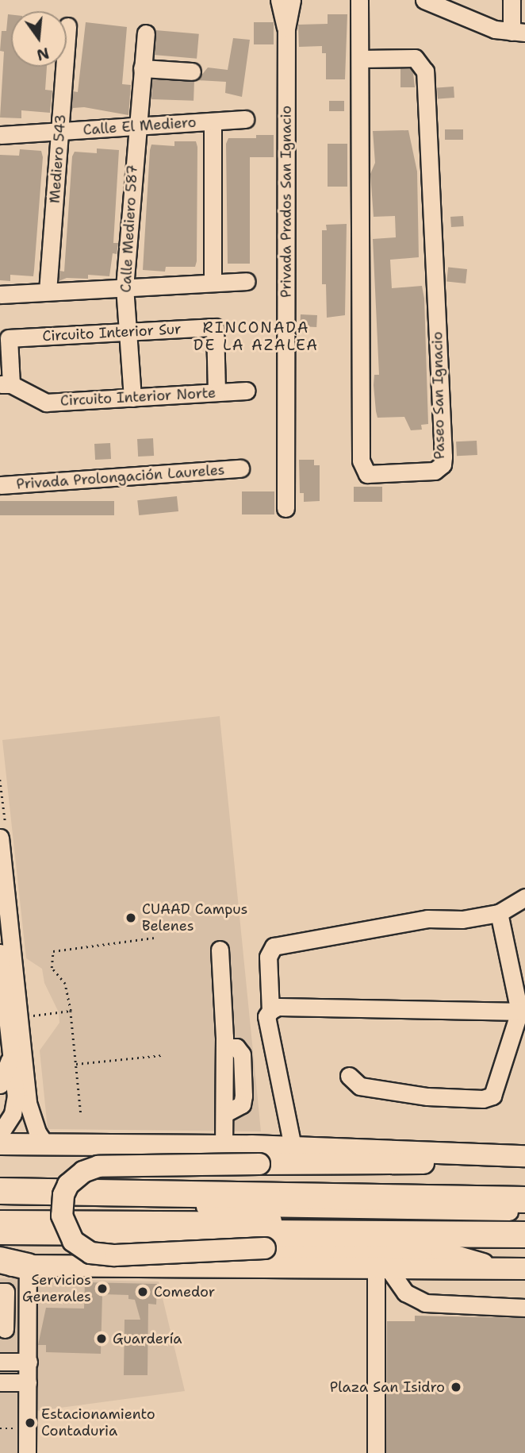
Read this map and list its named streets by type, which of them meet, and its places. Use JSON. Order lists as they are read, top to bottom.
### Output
{
  "streets": {
    "street": [
      "Calle El Mediero",
      "Mediero 543",
      "Privada Prados San Ignacio",
      "Calle Mediero 587",
      "Circuito Interior Sur",
      "Paseo San Ignacio",
      "Circuito Interior Norte",
      "Privada Prolongación Laureles"
    ]
  },
  "crossings": [
    ["Calle El Mediero", "Mediero 543"],
    ["Calle El Mediero", "Calle Mediero 587"],
    ["Calle Mediero 587", "Circuito Interior Sur"],
    ["Calle Mediero 587", "Circuito Interior Norte"],
    ["Circuito Interior Sur", "Circuito Interior Norte"]
  ],
  "districts": ["RINCONADA DE LA AZALEA"],
  "places": [
    "CUAAD Campus Belenes",
    "Servicios Generales",
    "Comedor",
    "Guardería",
    "Plaza San Isidro",
    "Estacionamiento Contaduria"
  ],
  "north": "bottom"
}
